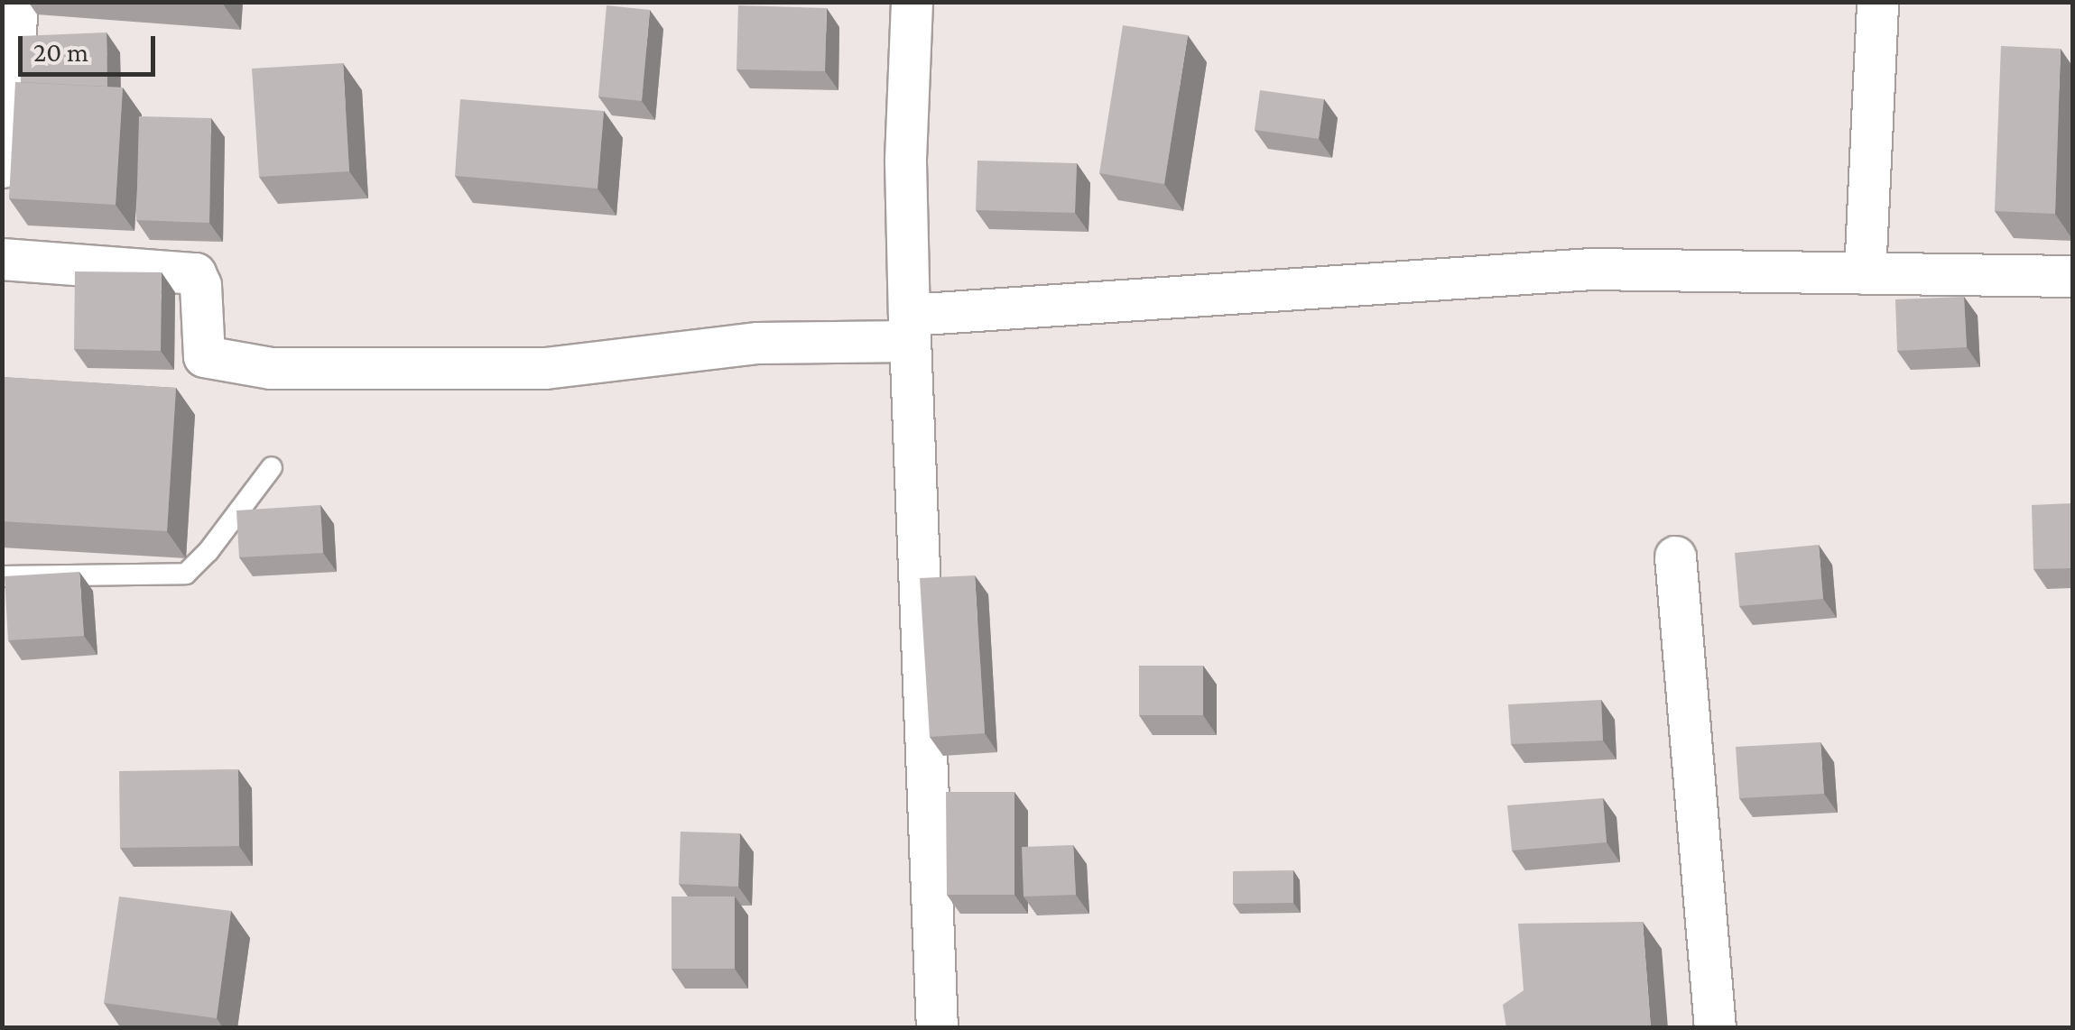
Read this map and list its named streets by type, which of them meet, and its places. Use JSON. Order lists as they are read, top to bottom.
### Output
{
  "scale_bar": "20 m"
}
